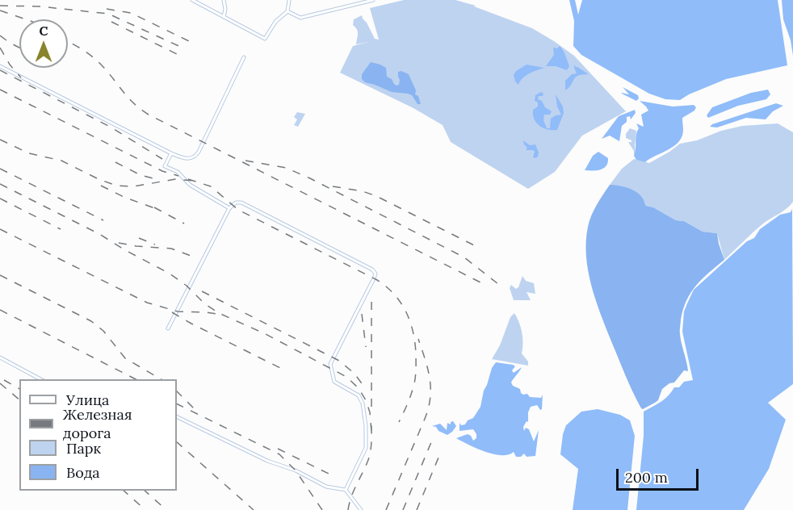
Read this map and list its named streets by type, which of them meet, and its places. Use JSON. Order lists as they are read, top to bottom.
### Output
{
  "legend": [
    "Улица",
    "Железная дорога",
    "Парк",
    "Вода"
  ],
  "scale_bar": "200 m",
  "north": "top"
}
